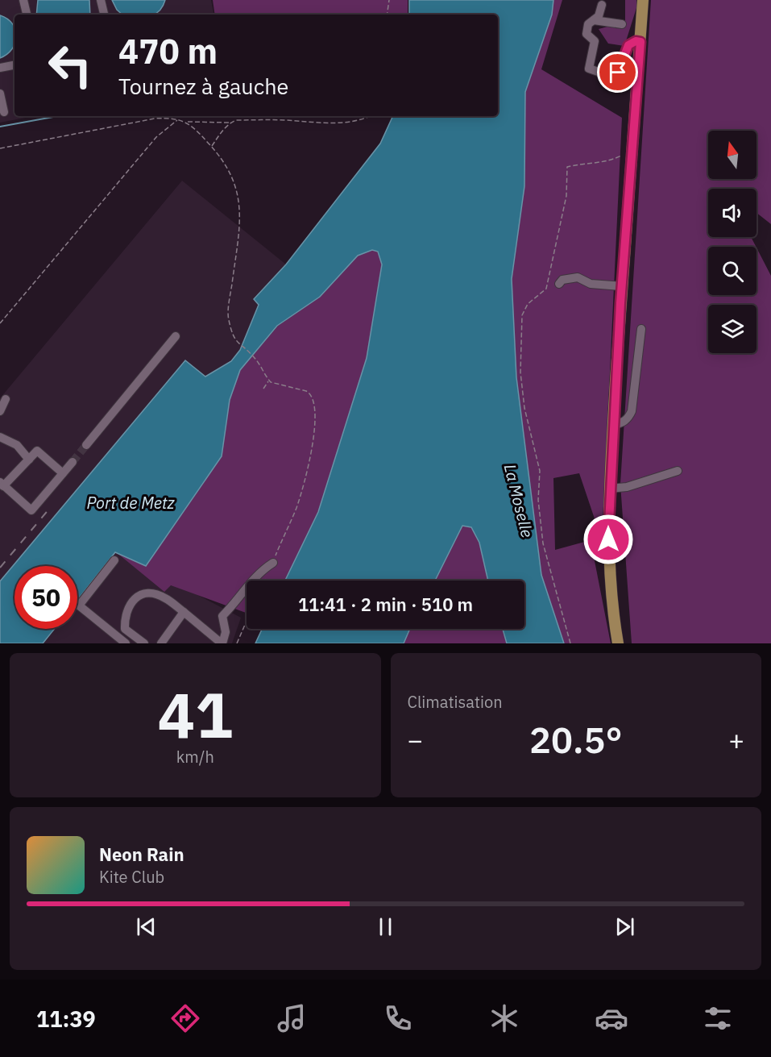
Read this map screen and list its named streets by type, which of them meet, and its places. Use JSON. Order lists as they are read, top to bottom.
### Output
{
  "water": ["La Moselle", "Port de Metz"],
  "north": "top",
  "page": {
    "turn": ["470 m", "Tournez à gauche"],
    "limit": "50",
    "trip": "11:41 · 2 min · 510 m",
    "tile": [
      ["41", "km/h"],
      "Climatisation"
    ],
    "heat": ["−", "20.5°", "+"],
    "song": ["Neon Rain", "Kite Club"],
    "tabs": "11:39"
  }
}
